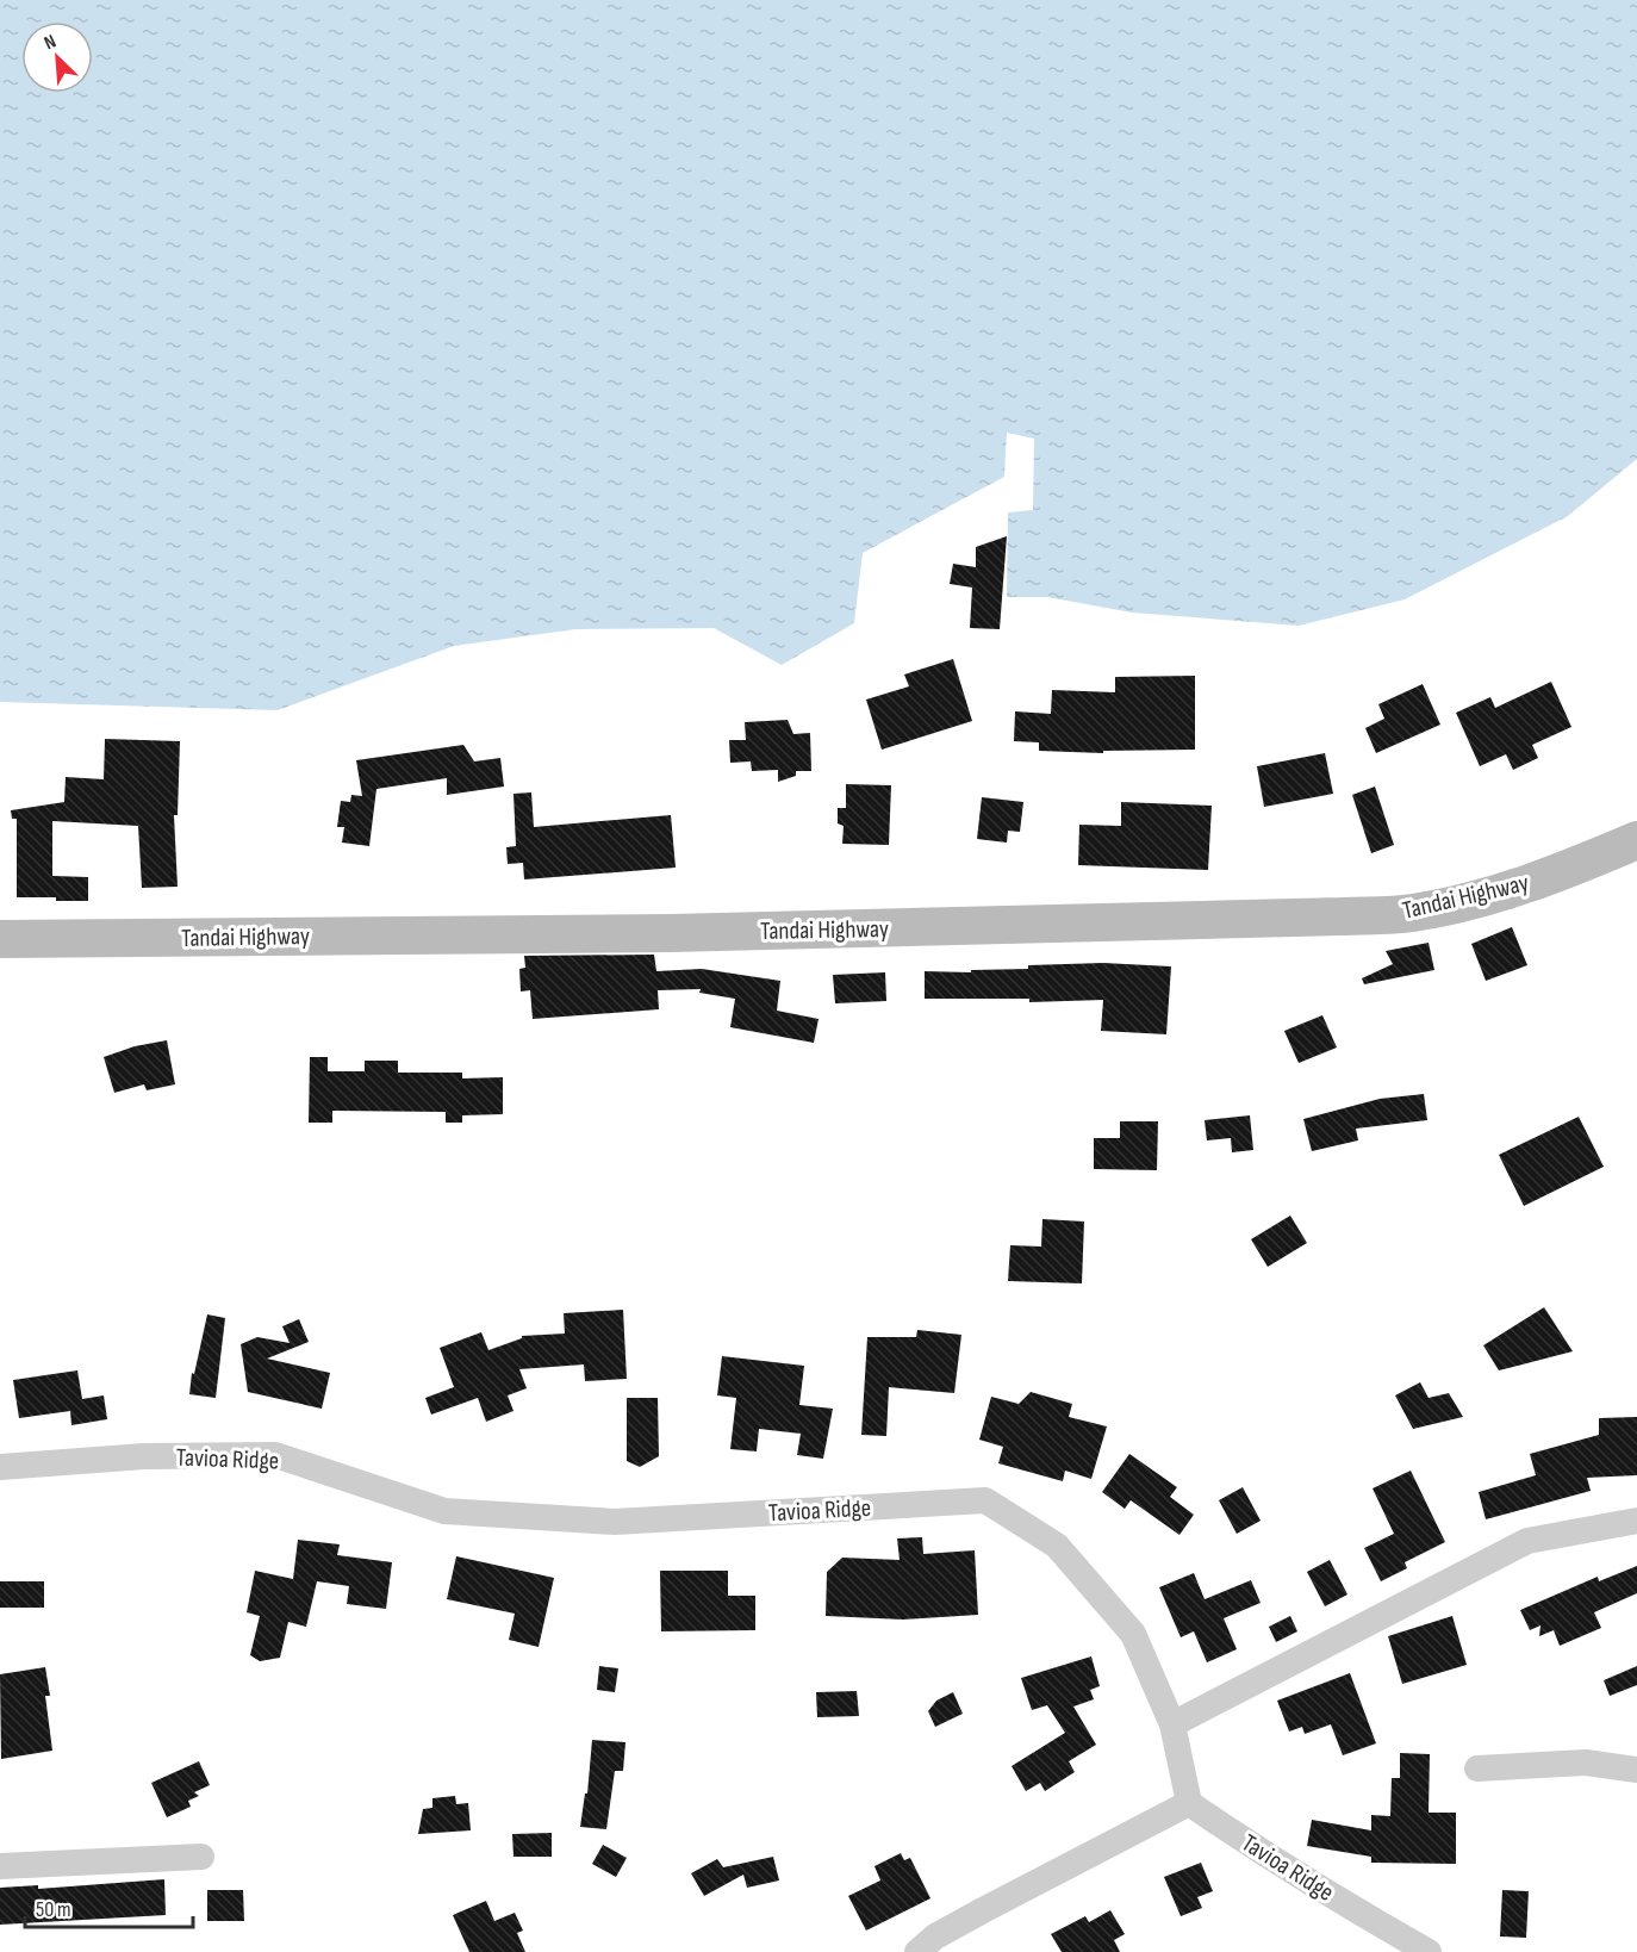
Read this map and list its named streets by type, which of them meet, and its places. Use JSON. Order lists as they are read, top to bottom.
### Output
{
  "streets": {
    "main road": ["Tandai Highway"],
    "street": ["Tavioa Ridge"]
  },
  "scale_bar": "50 m",
  "north": "top left"
}
